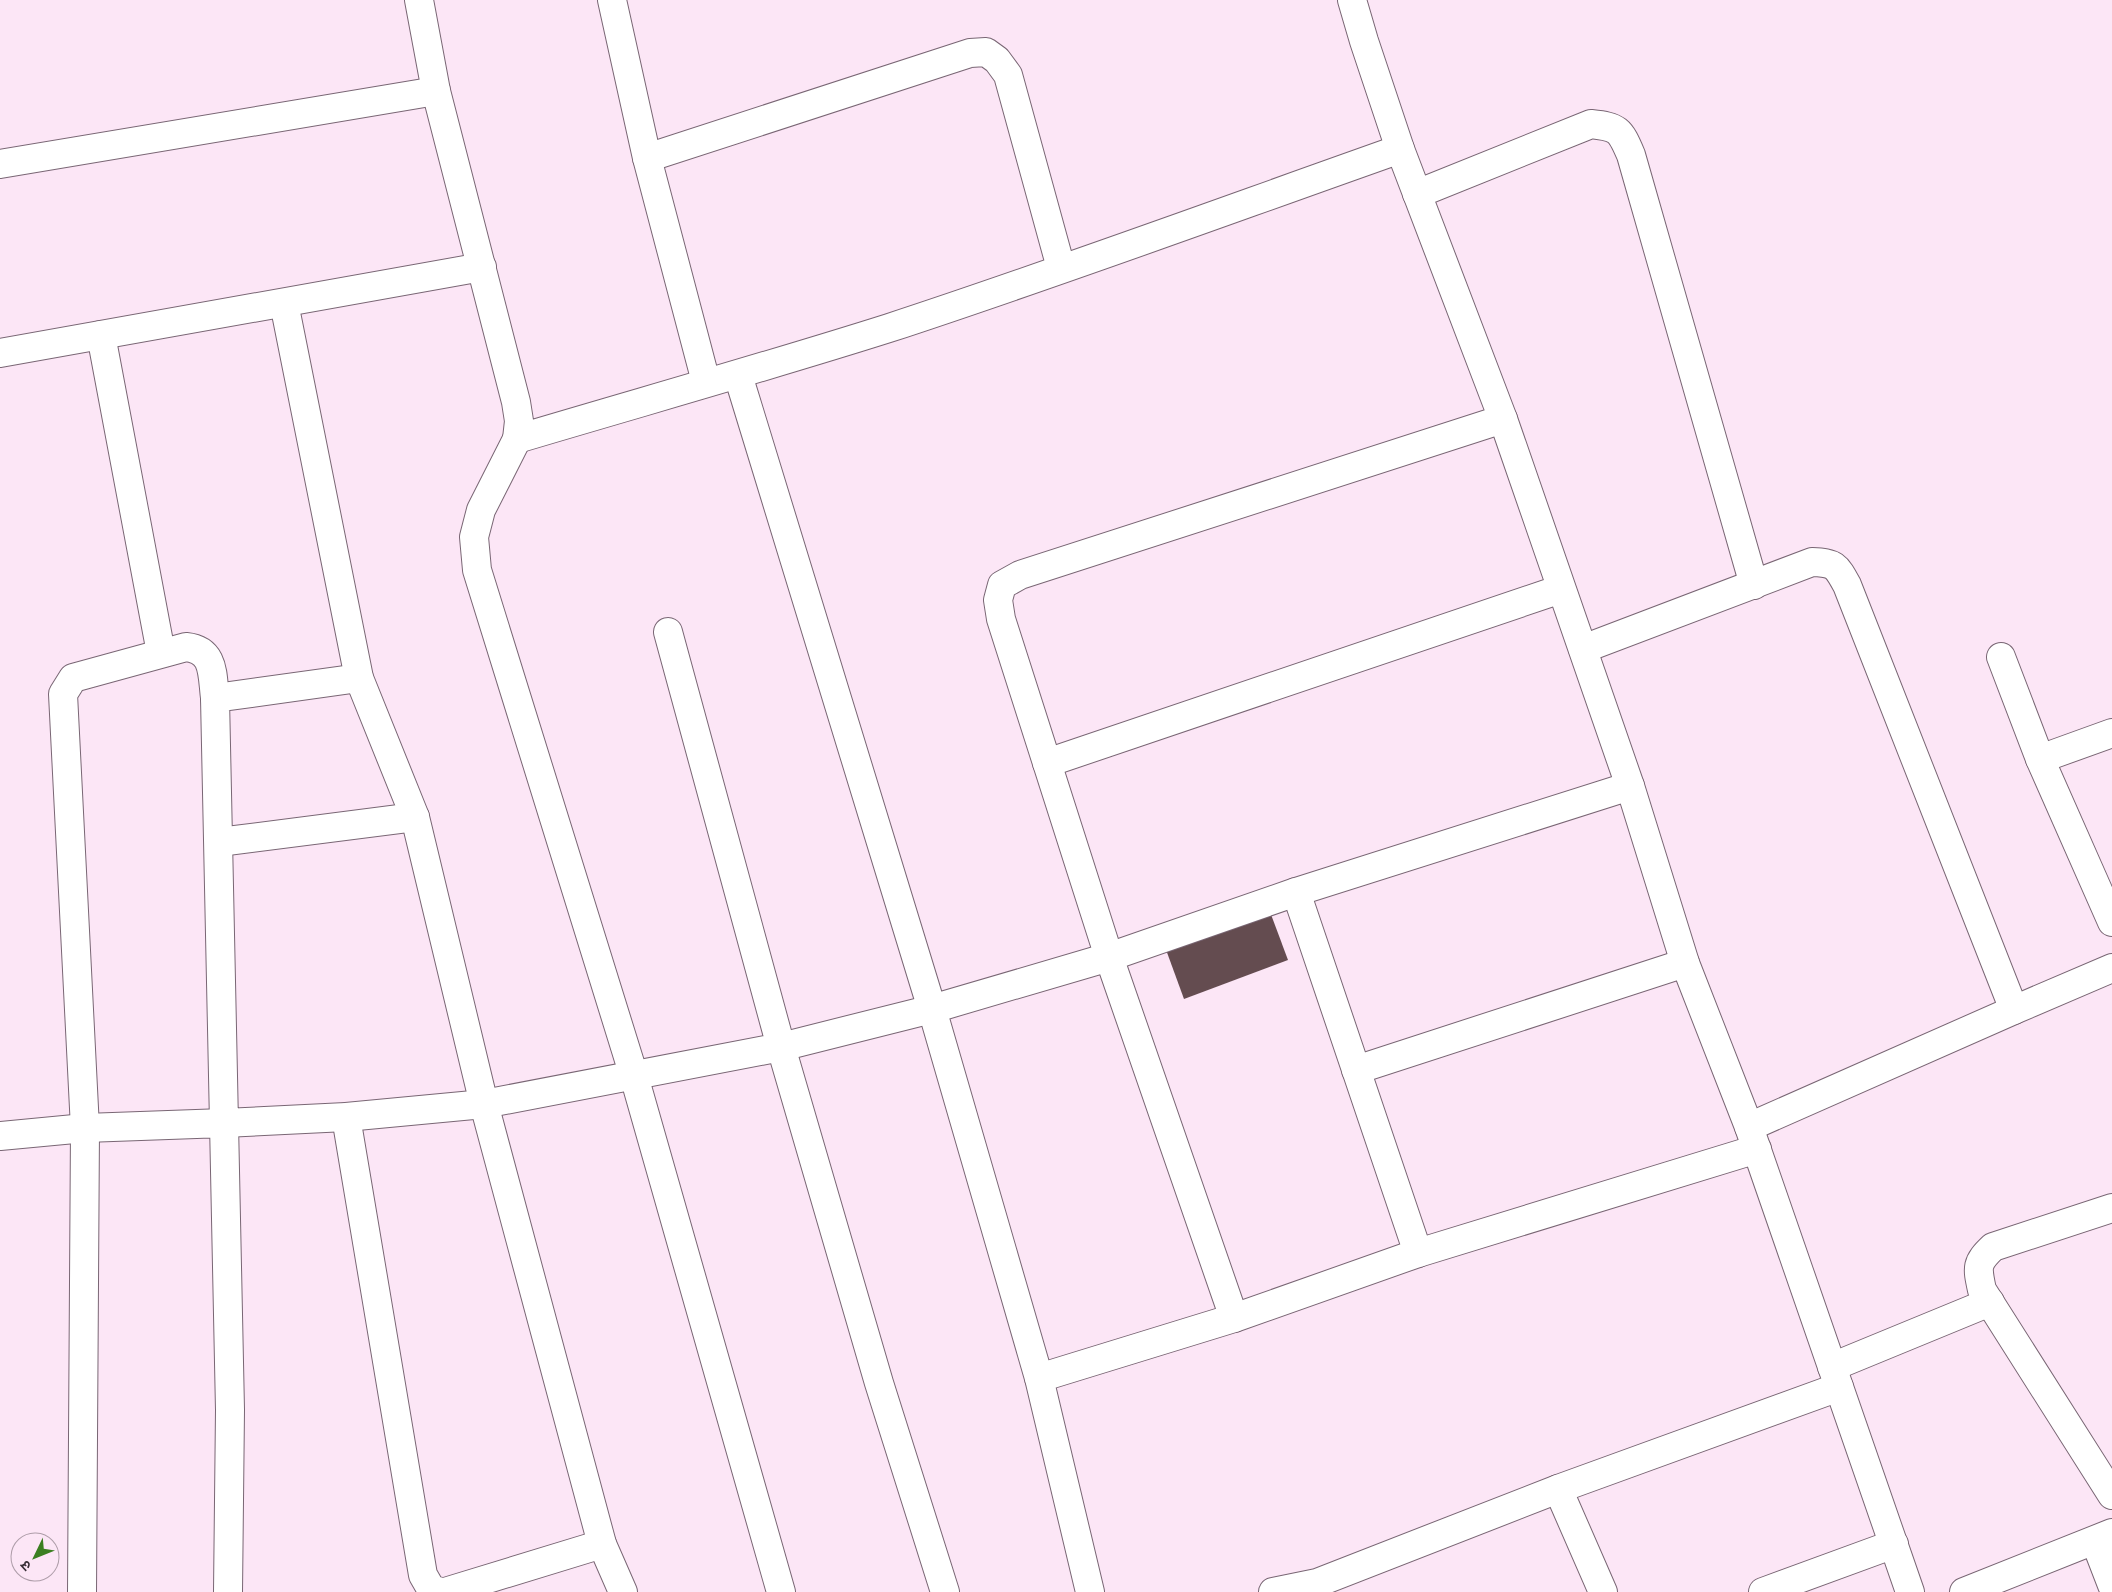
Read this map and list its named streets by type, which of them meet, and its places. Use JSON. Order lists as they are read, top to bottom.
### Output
{
  "north": "bottom left"
}
